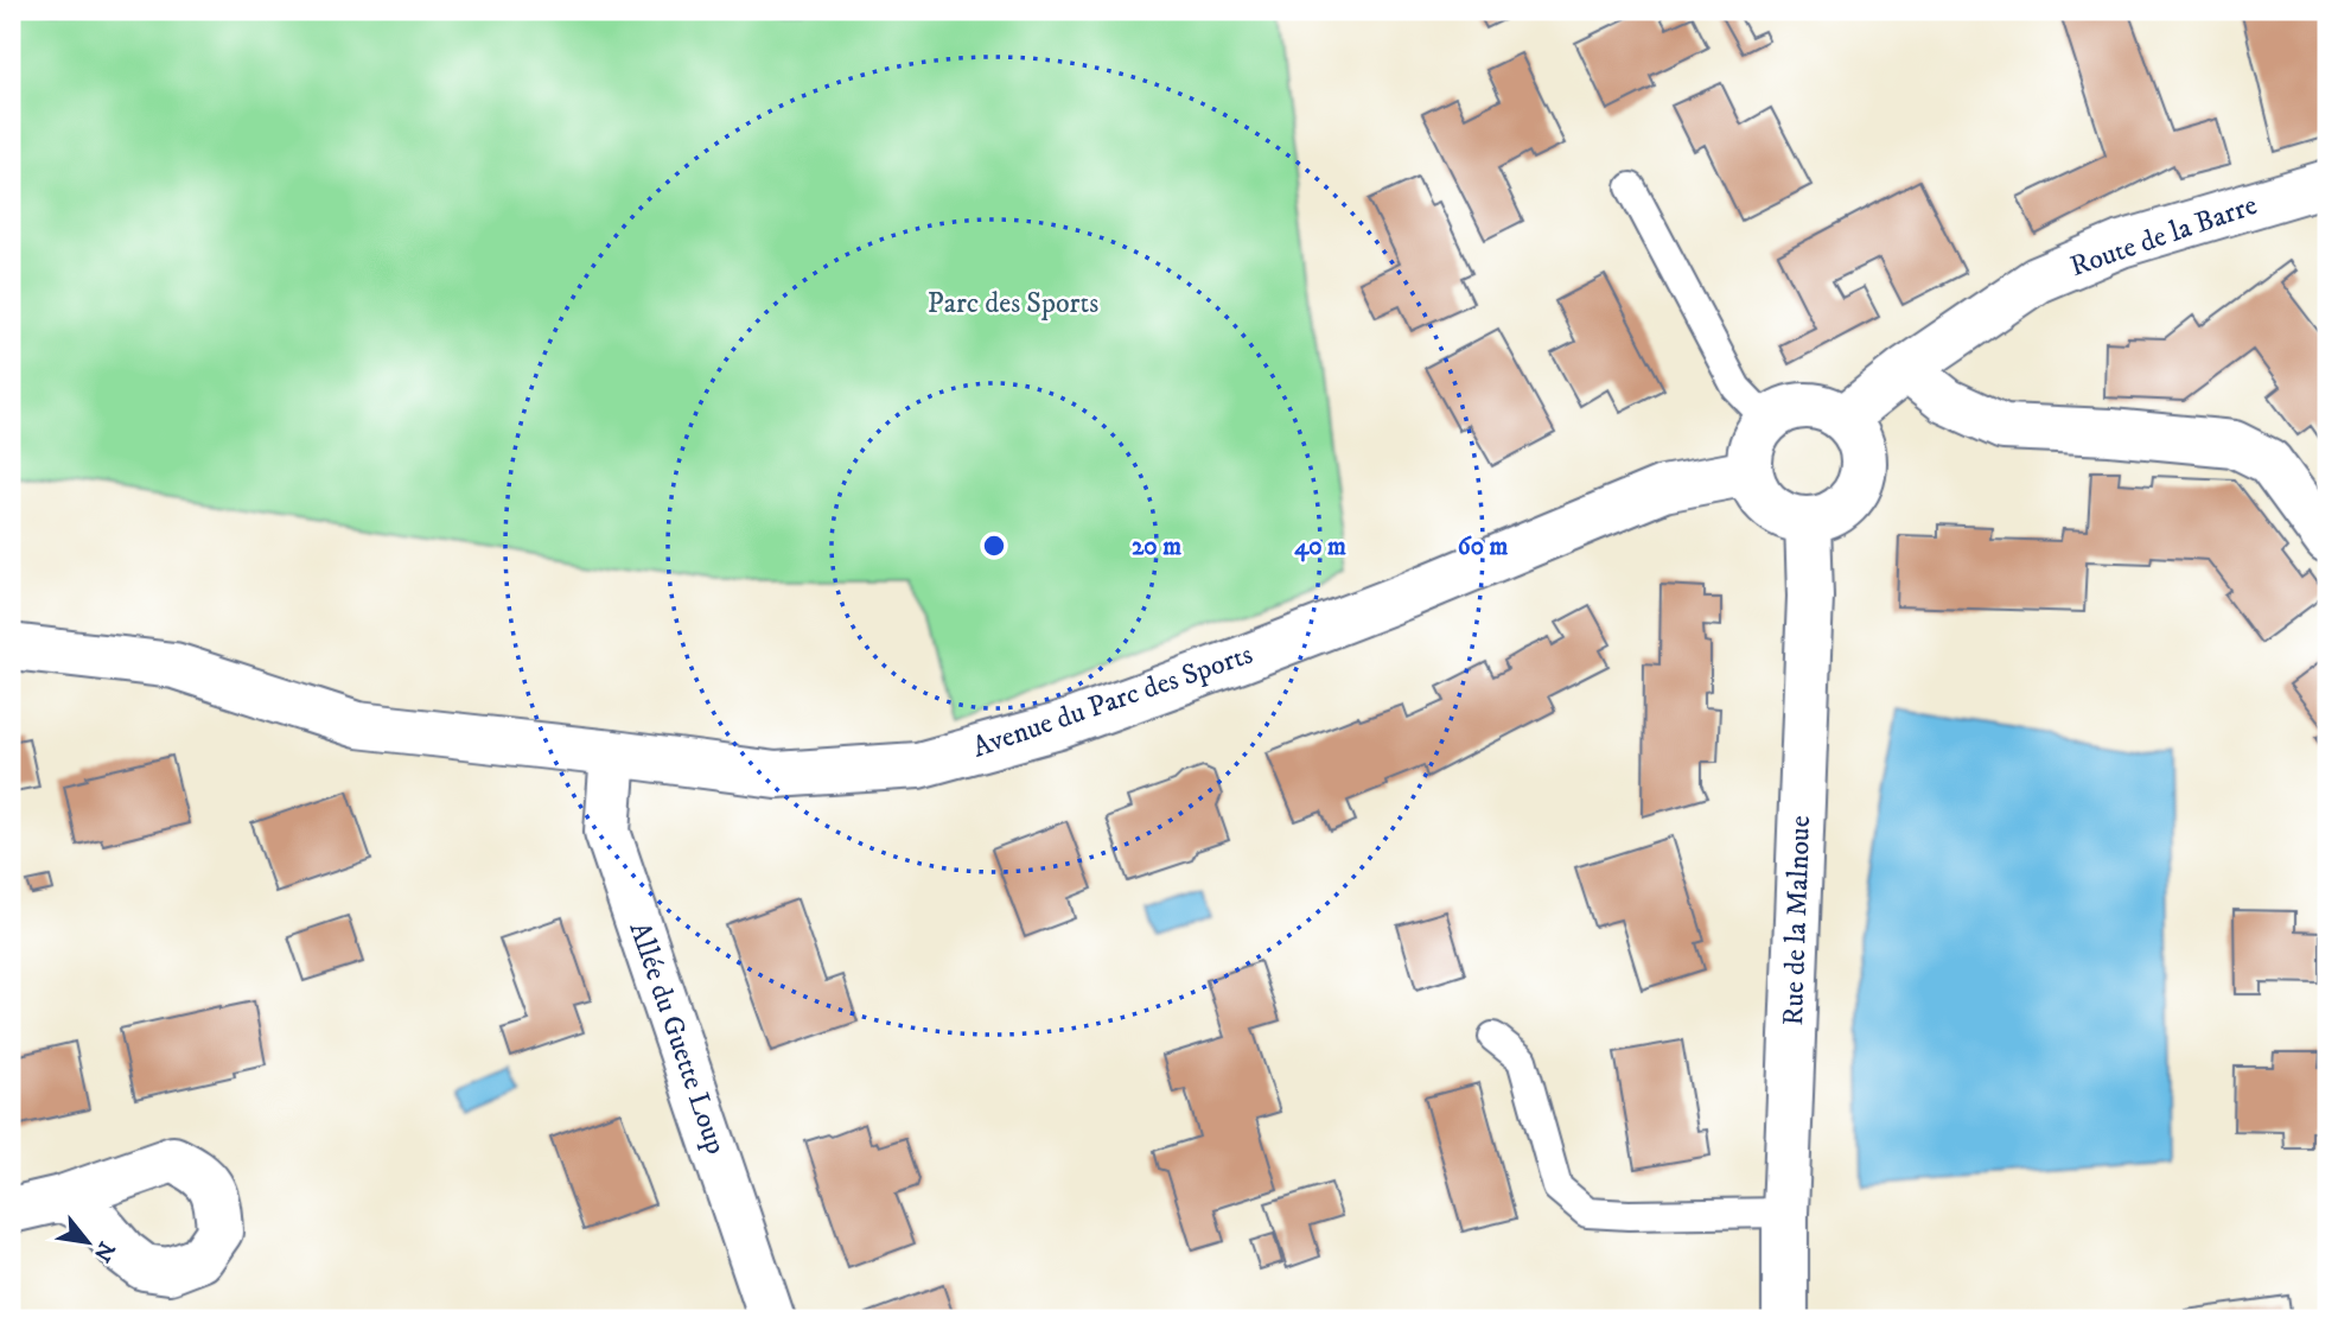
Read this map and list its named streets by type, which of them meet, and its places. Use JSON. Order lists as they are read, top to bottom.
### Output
{
  "streets": {
    "street": [
      "Route de la Barre",
      "Avenue du Parc des Sports",
      "Rue de la Malnoue",
      "Allée du Guette Loup"
    ]
  },
  "crossings": [
    ["Route de la Barre", "Avenue du Parc des Sports"],
    ["Route de la Barre", "Rue de la Malnoue"],
    ["Avenue du Parc des Sports", "Rue de la Malnoue"],
    ["Avenue du Parc des Sports", "Allée du Guette Loup"]
  ],
  "parks": ["Parc des Sports"],
  "north": "bottom right",
  "rings": ["20 m", "40 m", "60 m"]
}
